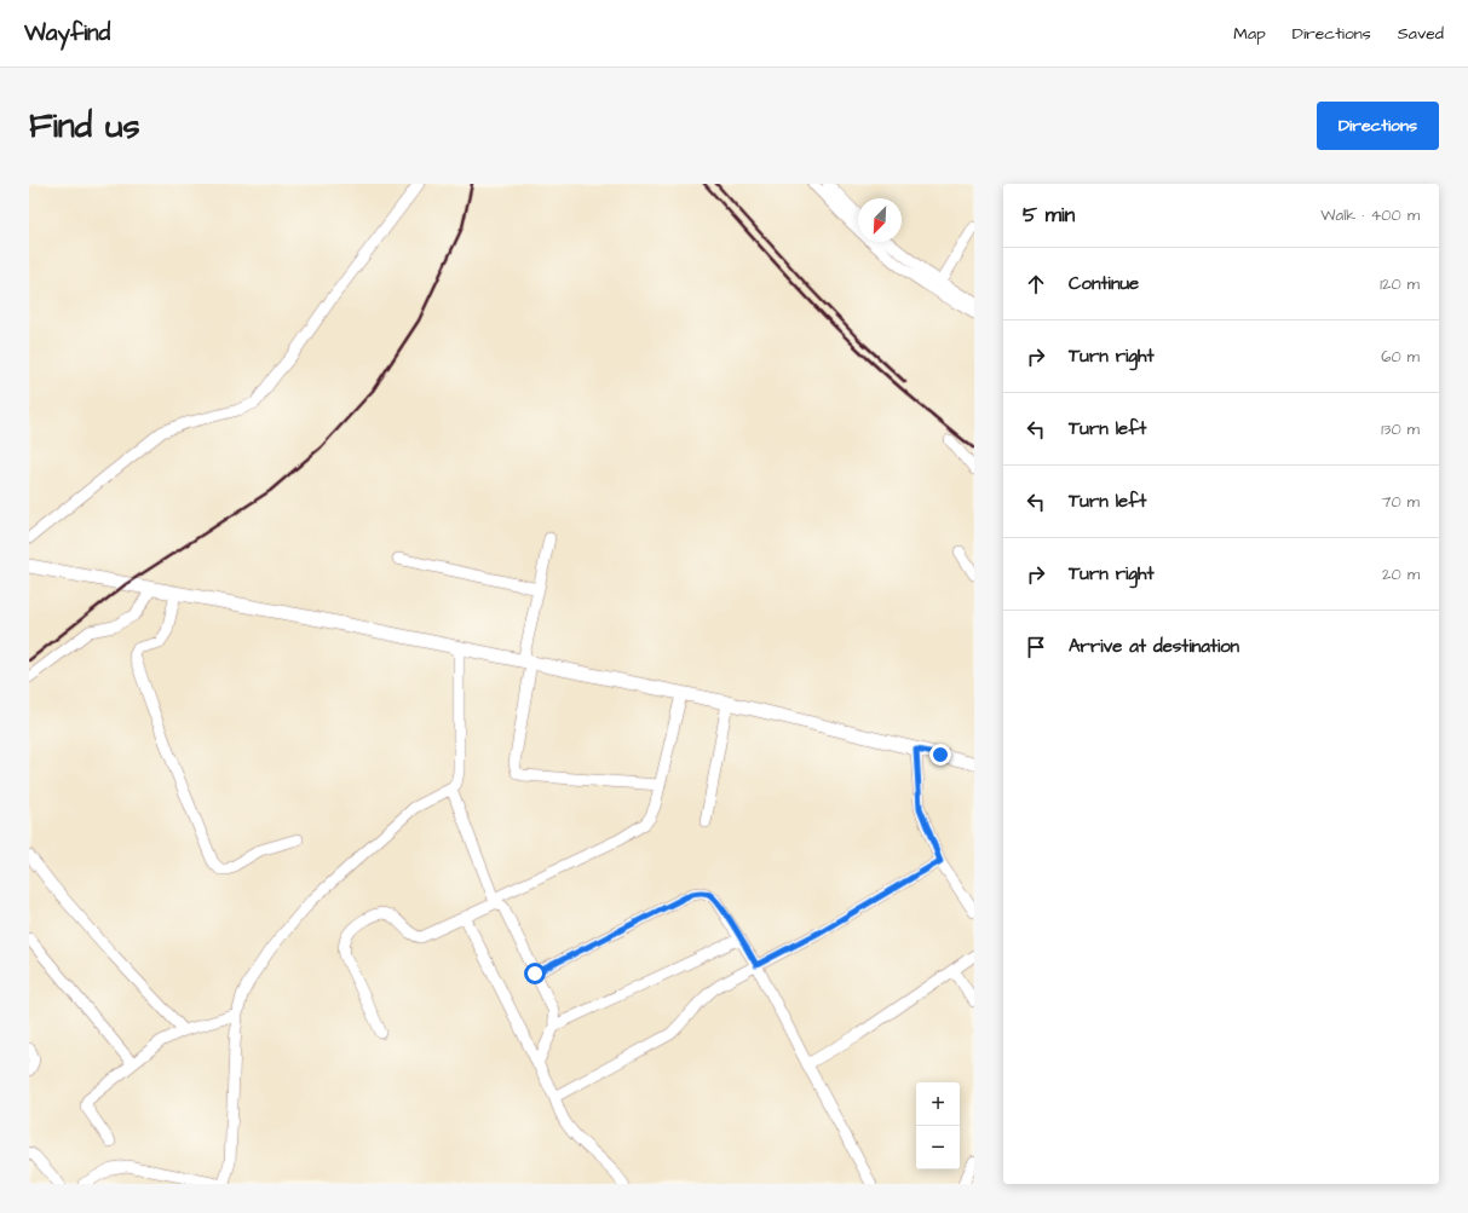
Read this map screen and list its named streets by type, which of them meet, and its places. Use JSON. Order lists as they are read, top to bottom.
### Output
{
  "north": "bottom left",
  "page": {
    "header": "Wayfind",
    "nav": ["Map", "Directions", "Saved"],
    "buttons": "Directions",
    "title": "Find us",
    "heading": ["5 min", "Walk · 400 m"],
    "list": [
      ["Continue", "120 m"],
      ["Turn right", "60 m"],
      ["Turn left", "130 m"],
      ["Turn left", "70 m"],
      ["Turn right", "20 m"],
      "Arrive at destination"
    ],
    "map_buttons": ["+", "−"]
  }
}
